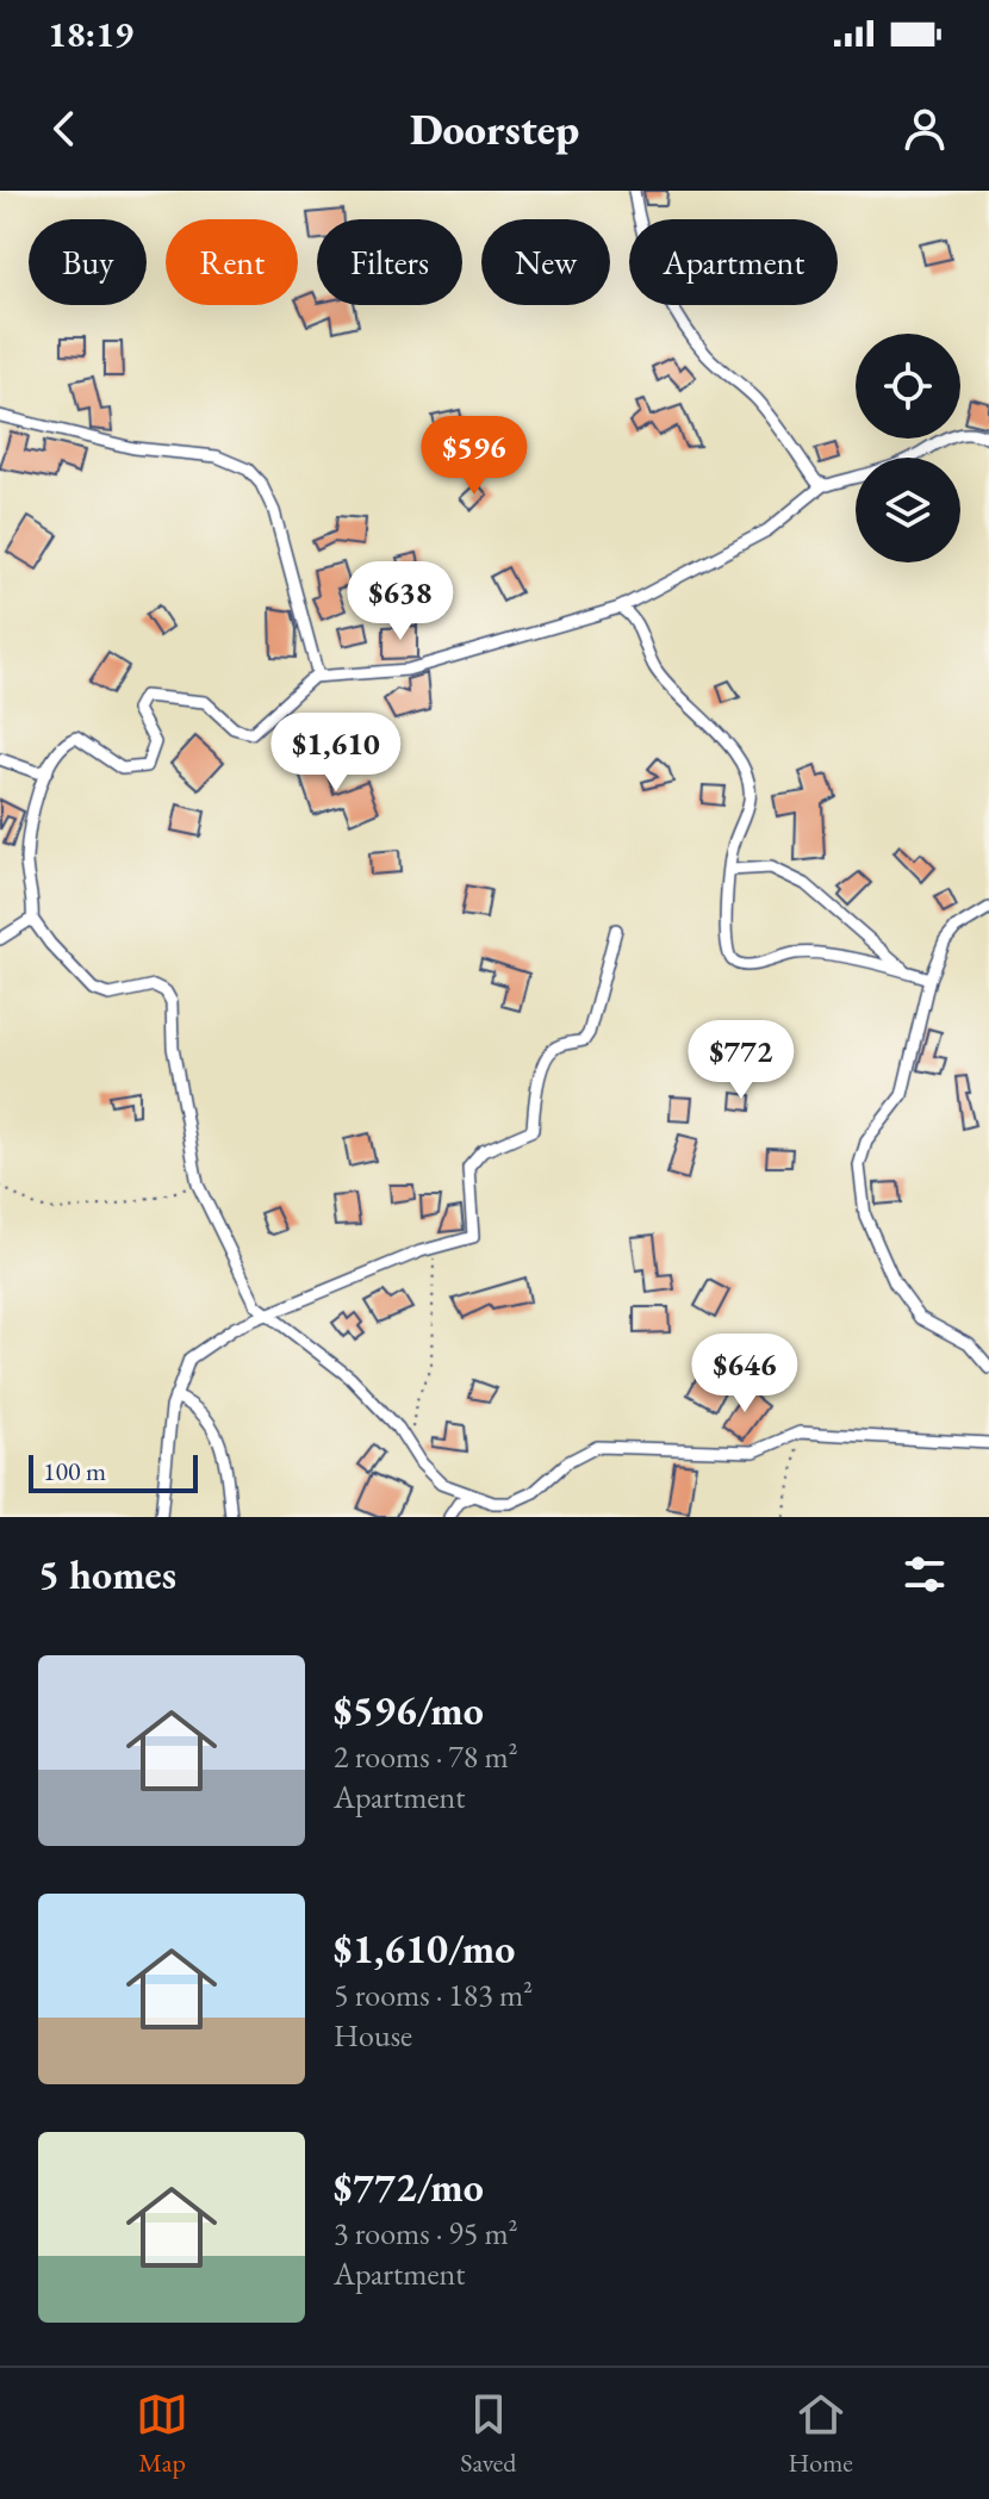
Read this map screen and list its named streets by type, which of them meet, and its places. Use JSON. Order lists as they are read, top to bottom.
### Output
{
  "scale_bar": "100 m",
  "page": {
    "status": "18:19",
    "header": "Doorstep",
    "chip": [
      "Buy",
      "Rent",
      "Filters",
      "New",
      "Apartment"
    ],
    "price": [
      "$596",
      "$638",
      "$1,610",
      "$772",
      "$646"
    ],
    "scale": "100 m",
    "heading": "5 homes",
    "list": [
      {
        "name": "$596/mo",
        "note": "2 rooms · 78 m² · Apartment"
      },
      {
        "name": "$1,610/mo",
        "note": "5 rooms · 183 m² · House"
      },
      {
        "name": "$772/mo",
        "note": "3 rooms · 95 m² · Apartment"
      }
    ],
    "tabs": ["Map", "Saved", "Home"]
  }
}
